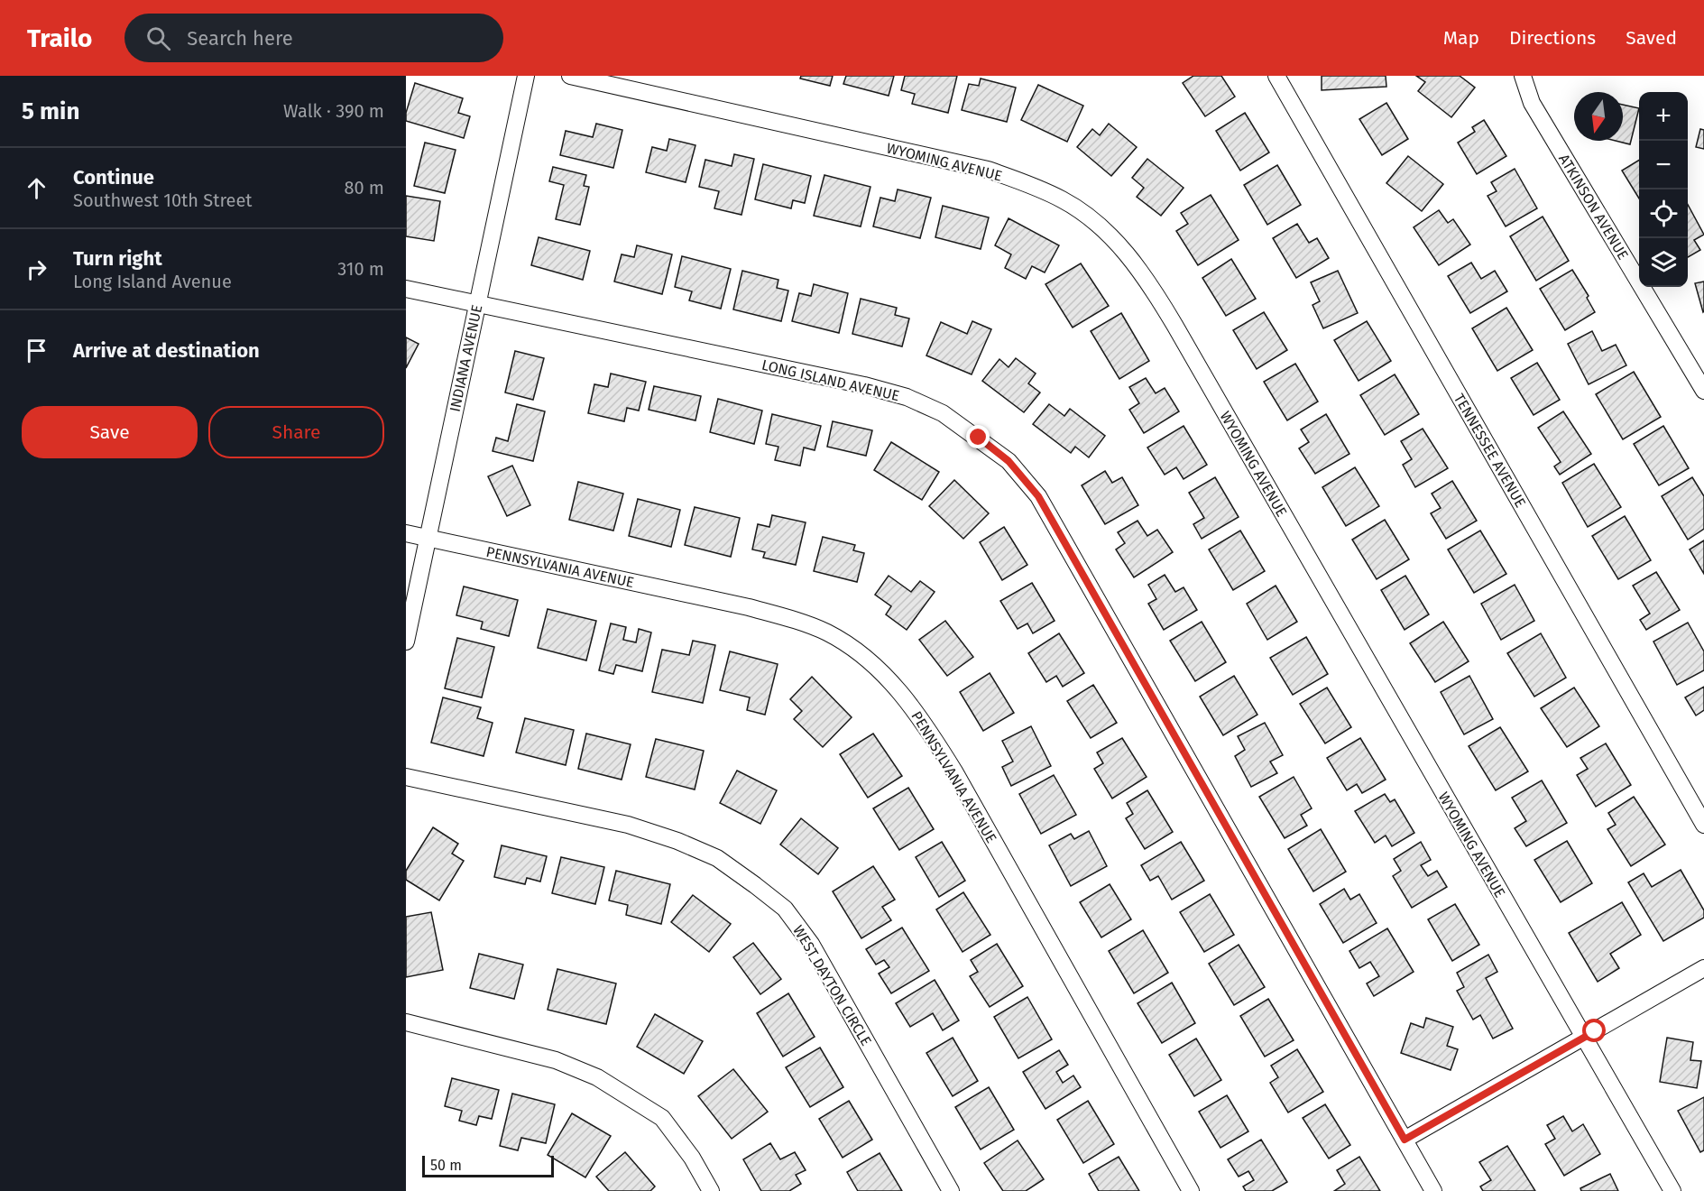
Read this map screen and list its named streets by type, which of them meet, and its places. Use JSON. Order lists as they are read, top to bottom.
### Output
{
  "streets": {
    "street": [
      "WYOMING AVENUE",
      "ATKINSON AVENUE",
      "INDIANA AVENUE",
      "LONG ISLAND AVENUE",
      "TENNESSEE AVENUE",
      "PENNSYLVANIA AVENUE",
      "WEST DAYTON CIRCLE"
    ]
  },
  "crossings": [
    ["INDIANA AVENUE", "LONG ISLAND AVENUE"],
    ["INDIANA AVENUE", "PENNSYLVANIA AVENUE"]
  ],
  "scale_bar": "50 m",
  "north": "bottom",
  "page": {
    "header": "Trailo",
    "search": "Search here",
    "nav": ["Map", "Directions", "Saved"],
    "heading": ["5 min", "Walk · 390 m"],
    "map_buttons": ["+", "−"],
    "list": [
      ["Continue", "Southwest 10th Street", "80 m"],
      ["Turn right", "Long Island Avenue", "310 m"],
      "Arrive at destination"
    ],
    "buttons": ["Save", "Share"],
    "scale": "50 m"
  }
}
